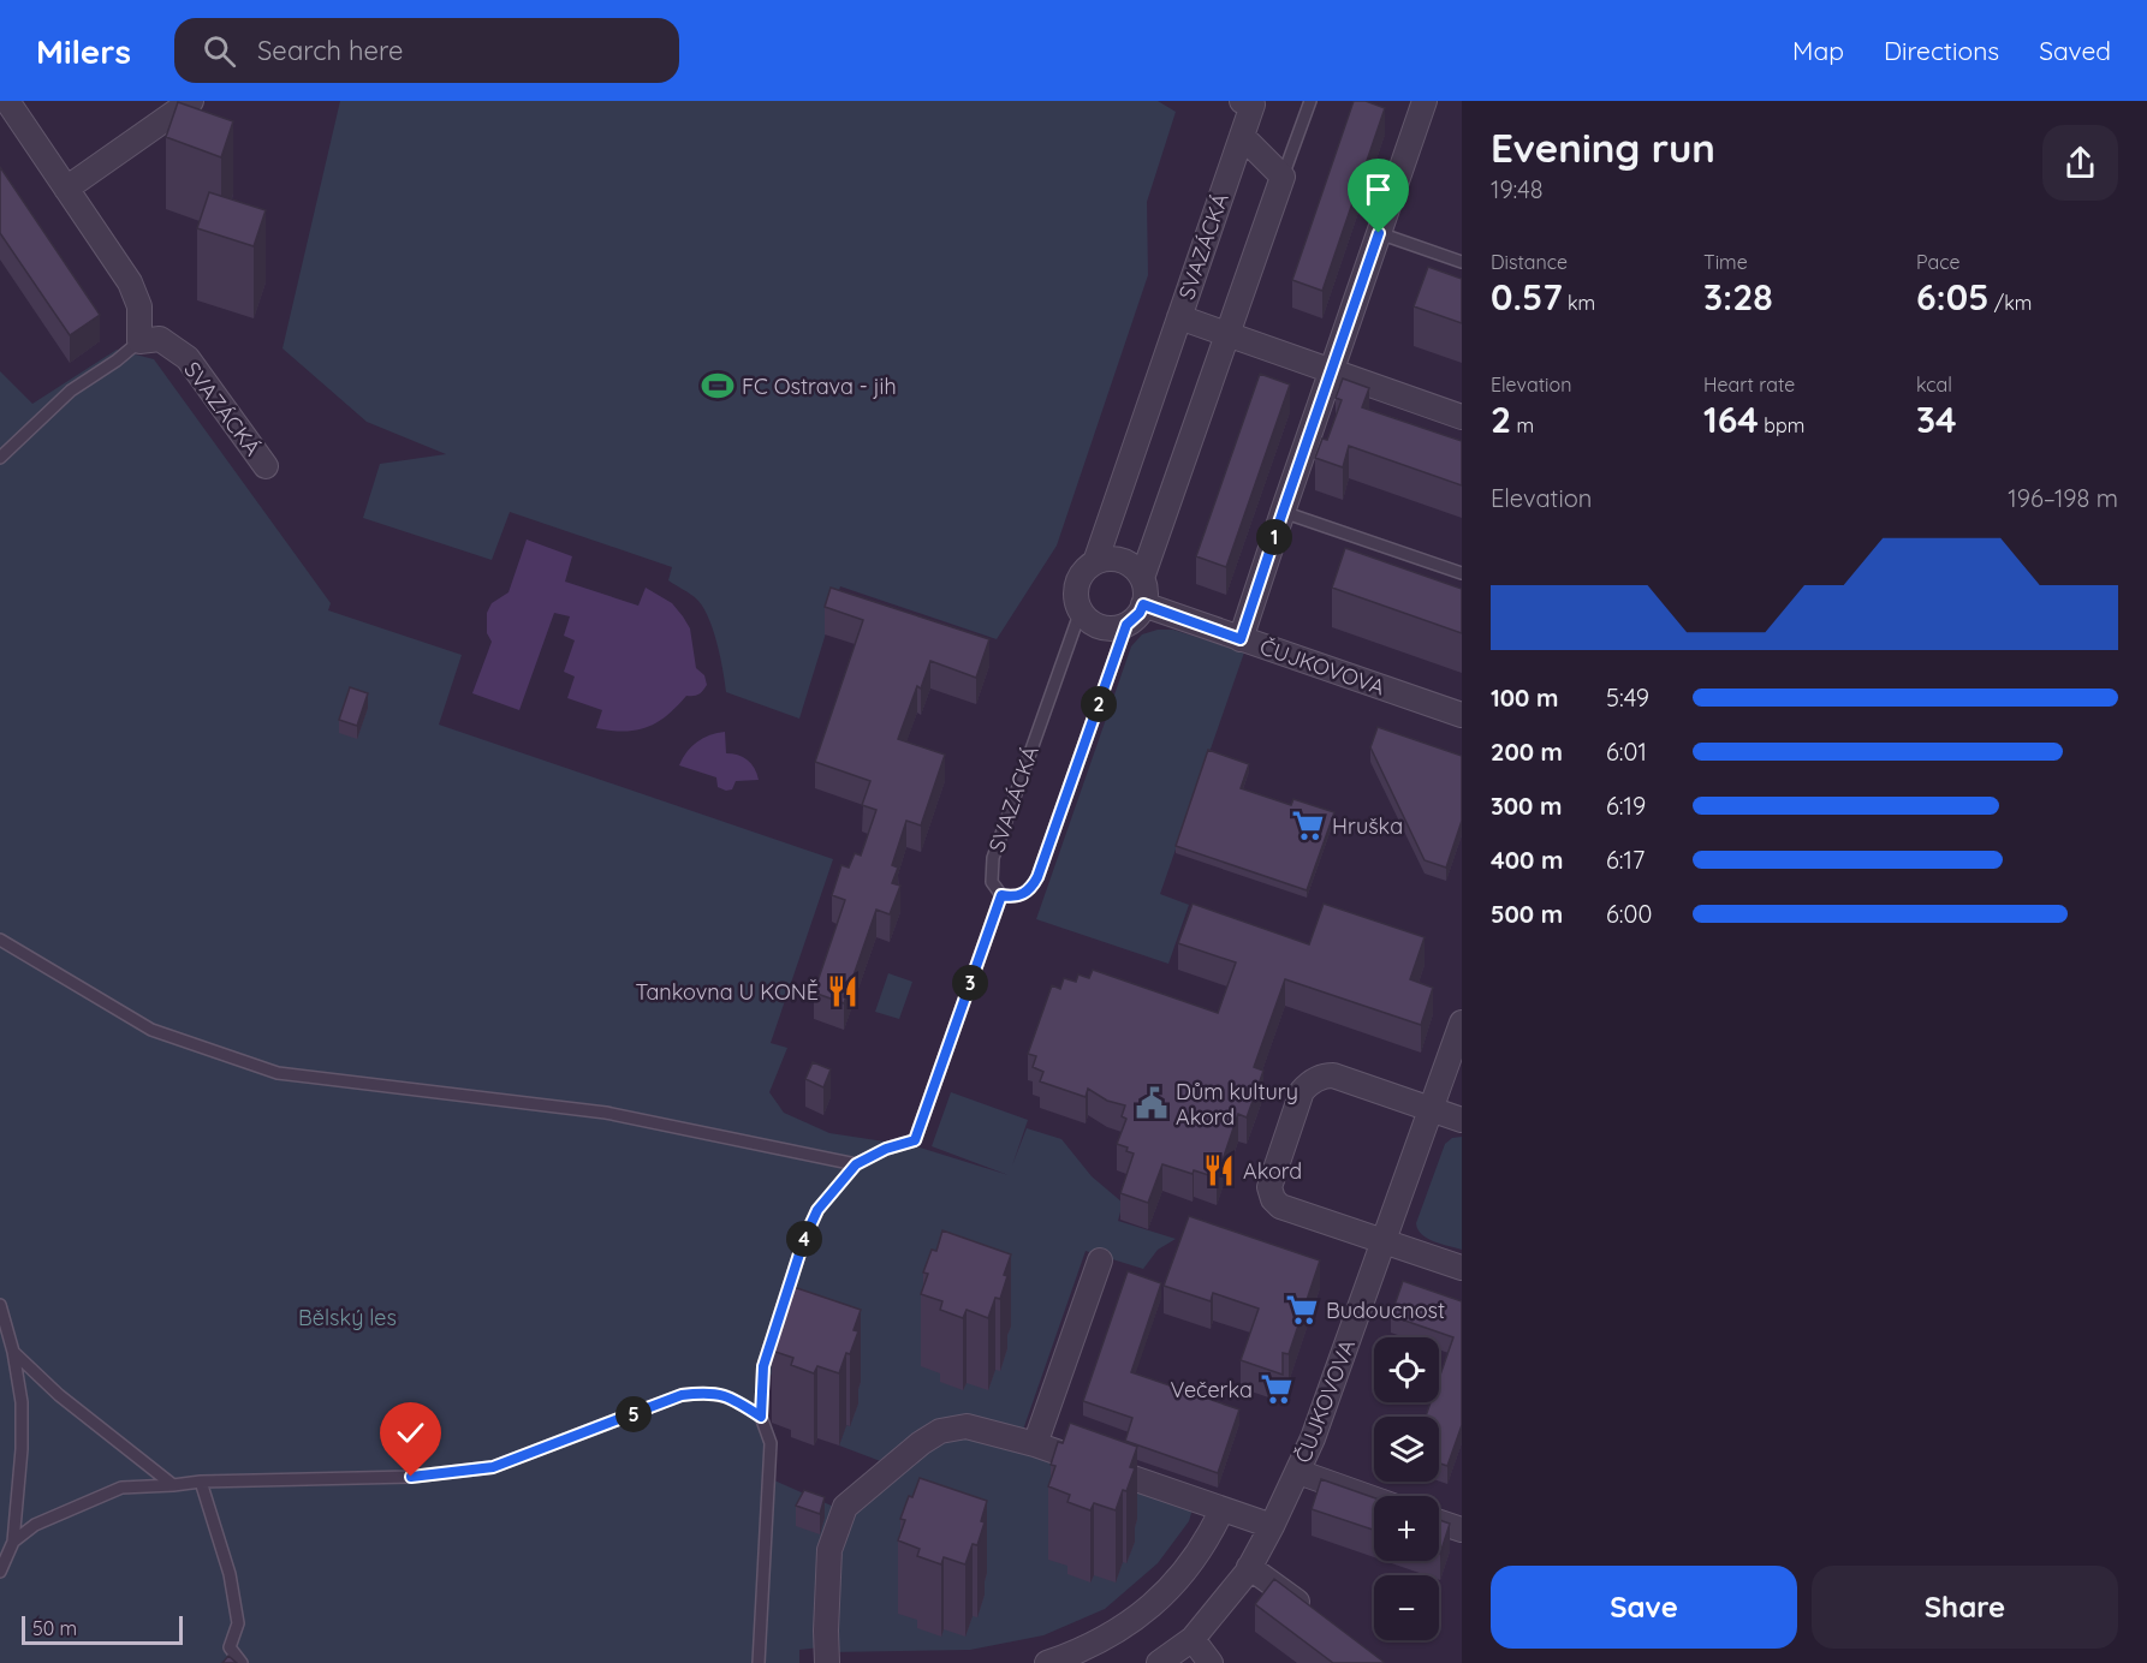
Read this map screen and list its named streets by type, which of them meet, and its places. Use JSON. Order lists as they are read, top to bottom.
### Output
{
  "streets": {
    "street": ["SVAZÁCKÁ", "ČUJKOVOVA"]
  },
  "crossings": [
    ["SVAZÁCKÁ", "ČUJKOVOVA"]
  ],
  "parks": ["Bělský les"],
  "places": {
    "sports": ["FC Ostrava - jih"],
    "supermarket": ["Hruška", "Budoucnost", "Večerka"],
    "restaurant": ["Tankovna U KONĚ", "Akord"],
    "public building": ["Dům kultury Akord"]
  },
  "scale_bar": "50 m",
  "page": {
    "header": "Milers",
    "search": "Search here",
    "nav": ["Map", "Directions", "Saved"],
    "heading": ["Evening run", "19:48"],
    "stats": [
      ["Distance", "0.57 km"],
      ["Time", "3:28"],
      ["Pace", "6:05 /km"],
      ["Elevation", "2 m"],
      ["Heart rate", "164 bpm"],
      ["kcal", "34"]
    ],
    "chart": ["Elevation", "196–198 m"],
    "pins": [
      "1",
      "2",
      "3",
      "4",
      "5"
    ],
    "list": [
      {
        "name": "100 m",
        "note": "5:49"
      },
      {
        "name": "200 m",
        "note": "6:01"
      },
      {
        "name": "300 m",
        "note": "6:19"
      },
      {
        "name": "400 m",
        "note": "6:17"
      },
      {
        "name": "500 m",
        "note": "6:00"
      }
    ],
    "map_buttons": ["+", "−"],
    "buttons": ["Save", "Share"],
    "scale": "50 m"
  }
}
